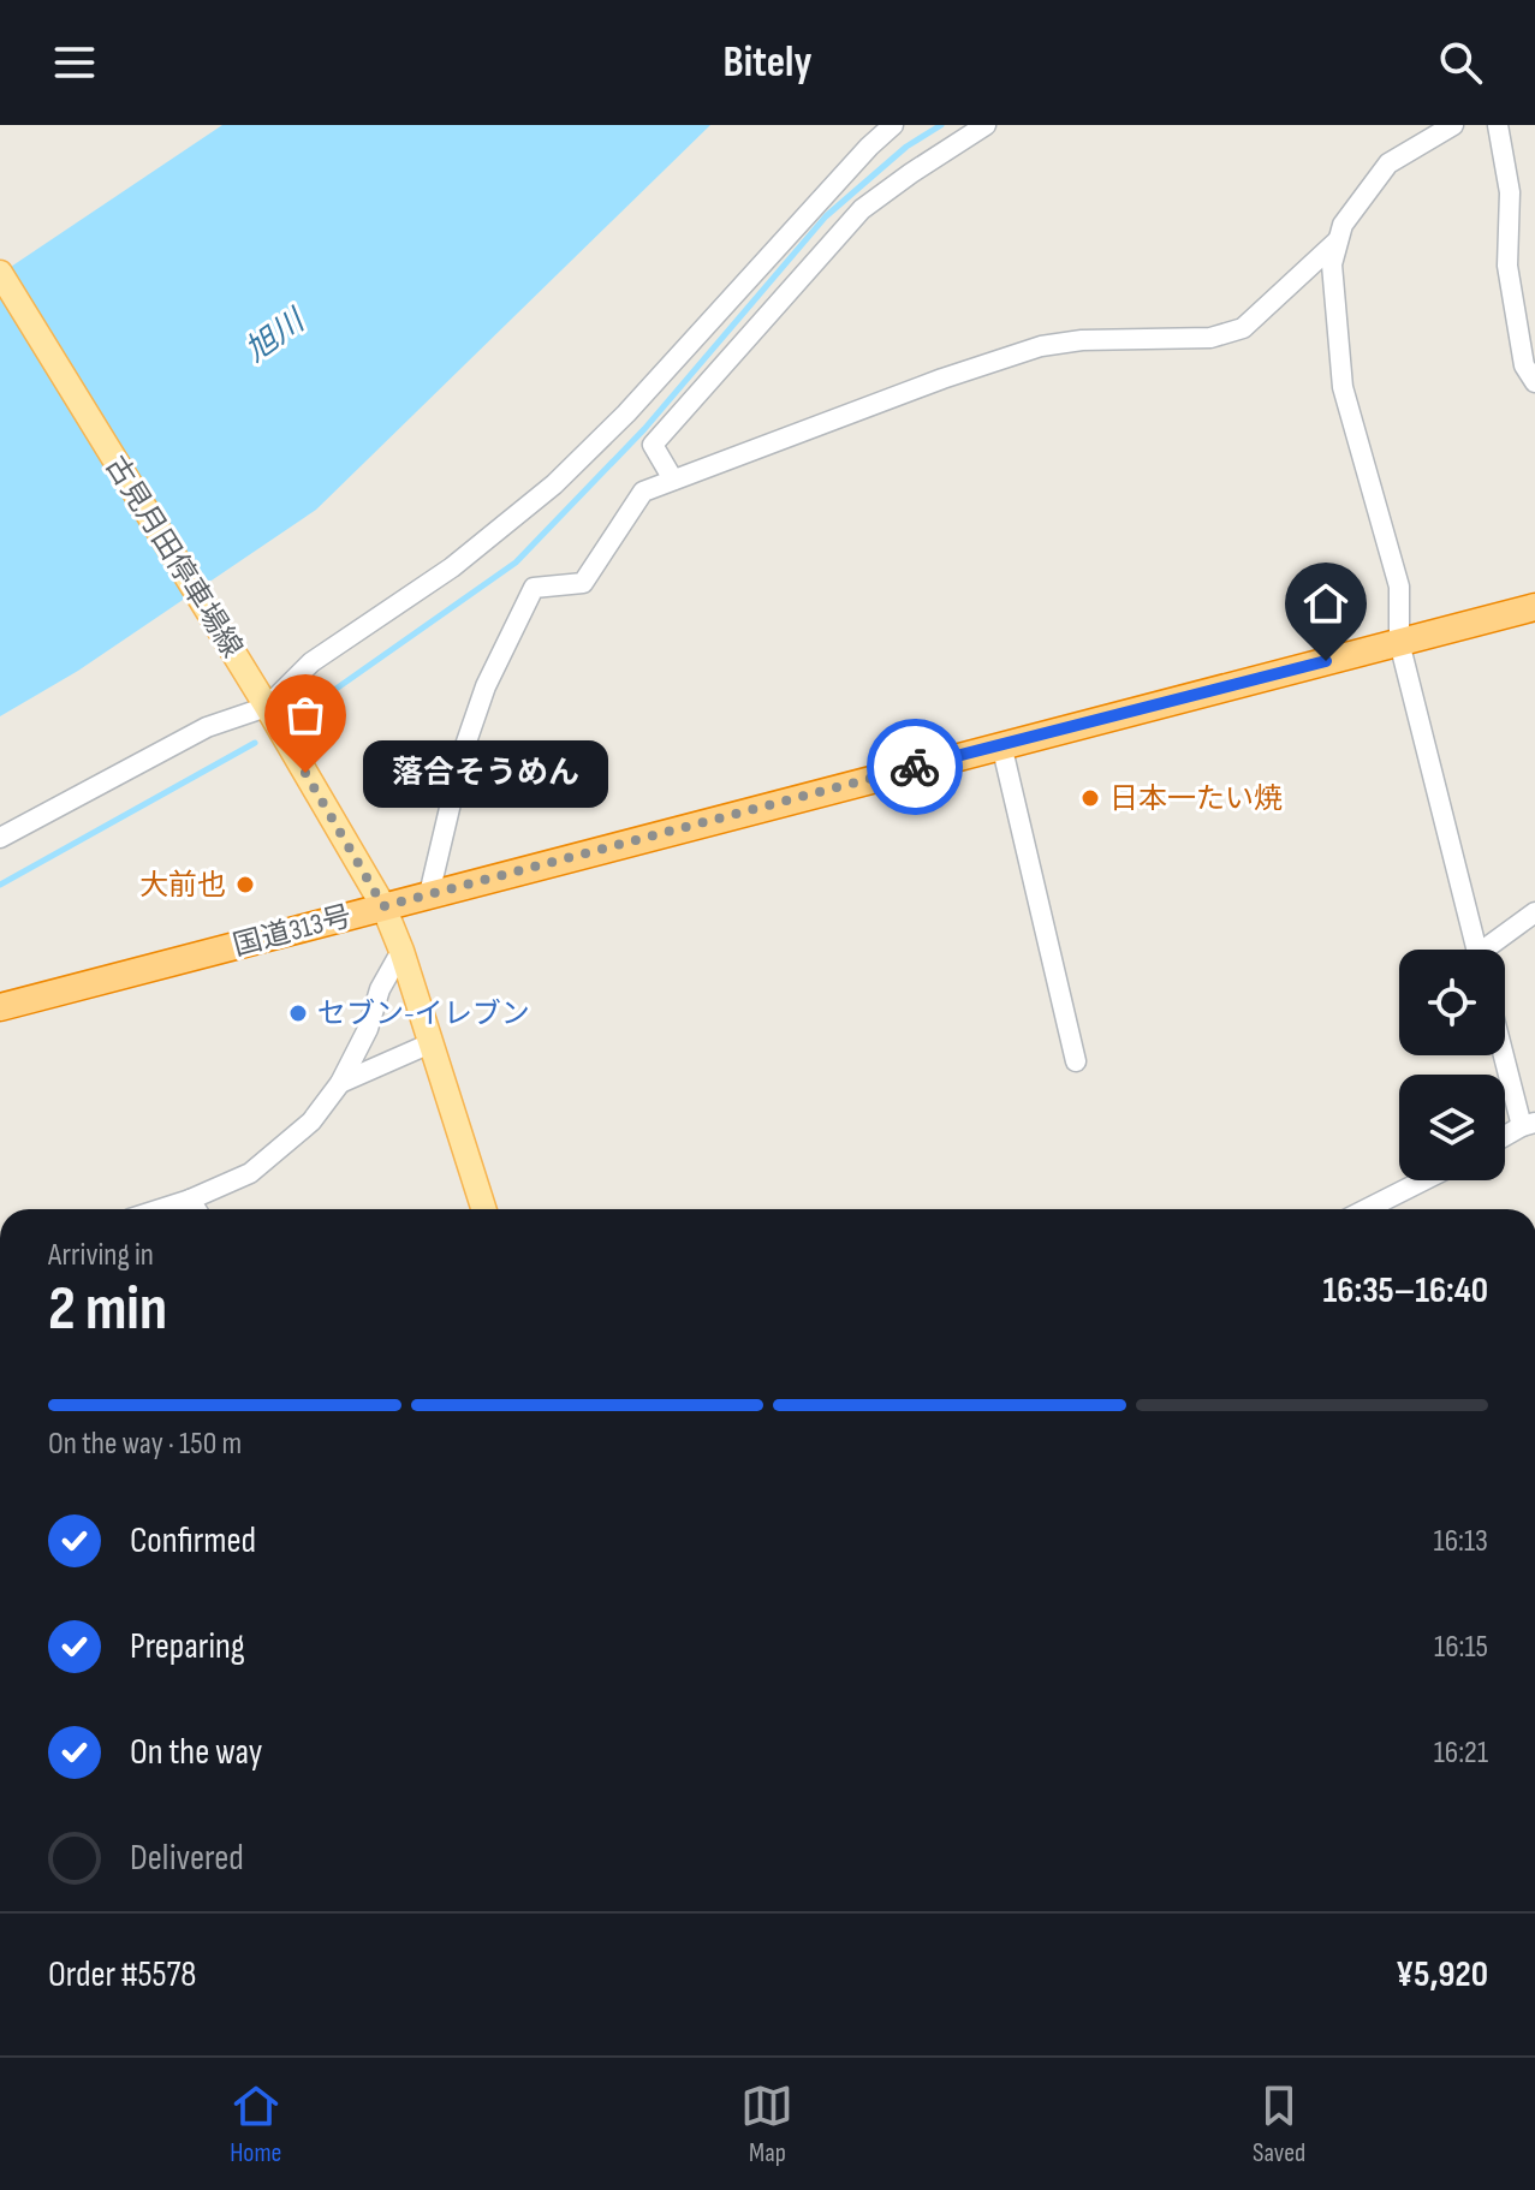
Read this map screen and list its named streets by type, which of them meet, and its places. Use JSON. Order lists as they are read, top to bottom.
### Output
{
  "streets": {
    "highway": ["国道313号"],
    "main road": ["古見月田停車場線"]
  },
  "crossings": [
    ["古見月田停車場線", "国道313号"]
  ],
  "water": ["旭川"],
  "places": [
    "落合そうめん",
    "日本一たい焼",
    "大前也",
    "セブン-イレブン"
  ],
  "page": {
    "header": "Bitely",
    "bubble": "落合そうめん",
    "heading": ["2 min", "Arriving in", "16:35–16:40"],
    "panel": ["Order #5578", "¥5,920"],
    "bar": "On the way · 150 m",
    "list": [
      ["Confirmed", "16:13"],
      ["Preparing", "16:15"],
      ["On the way", "16:21"],
      "Delivered"
    ],
    "tabs": ["Home", "Map", "Saved"]
  }
}
